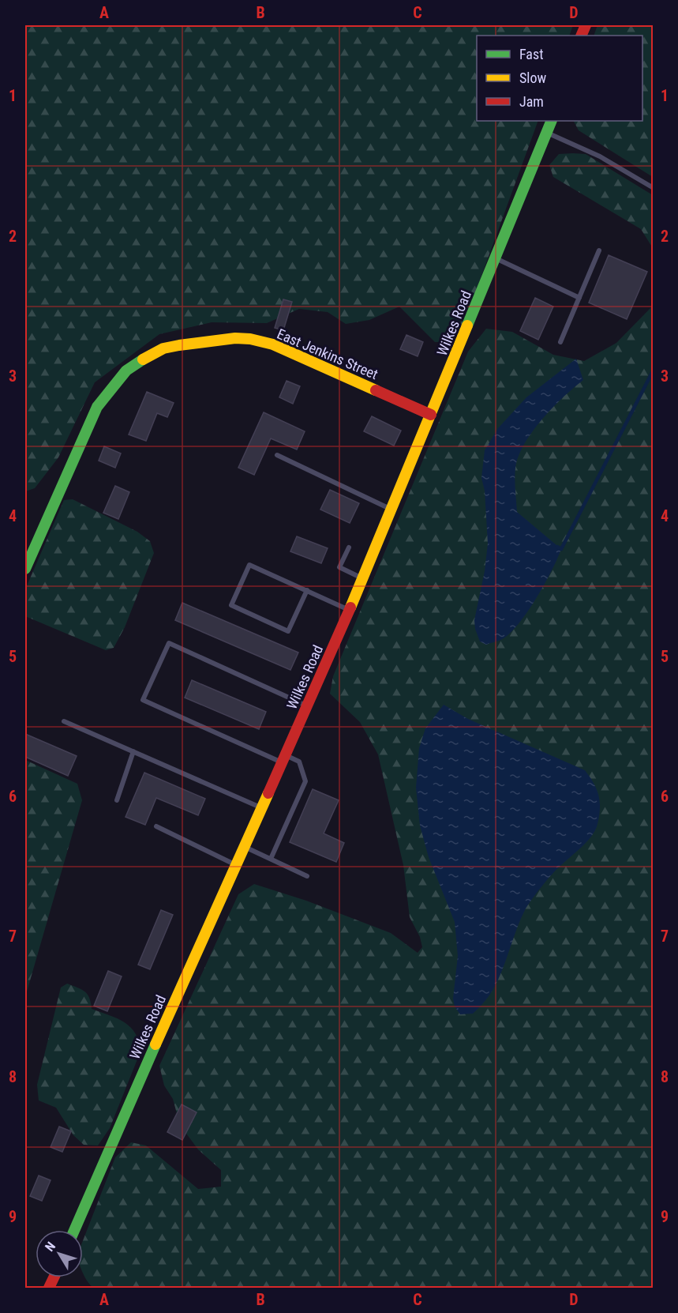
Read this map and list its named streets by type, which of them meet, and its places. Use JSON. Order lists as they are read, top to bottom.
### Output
{
  "streets": {
    "street": ["Wilkes Road", "East Jenkins Street"]
  },
  "crossings": [
    ["Wilkes Road", "East Jenkins Street"]
  ],
  "legend": ["Fast", "Slow", "Jam"],
  "north": "top left",
  "grid": {
    "columns": [
      "A",
      "B",
      "C",
      "D"
    ],
    "rows": [
      "1",
      "2",
      "3",
      "4",
      "5",
      "6",
      "7",
      "8",
      "9"
    ]
  }
}
